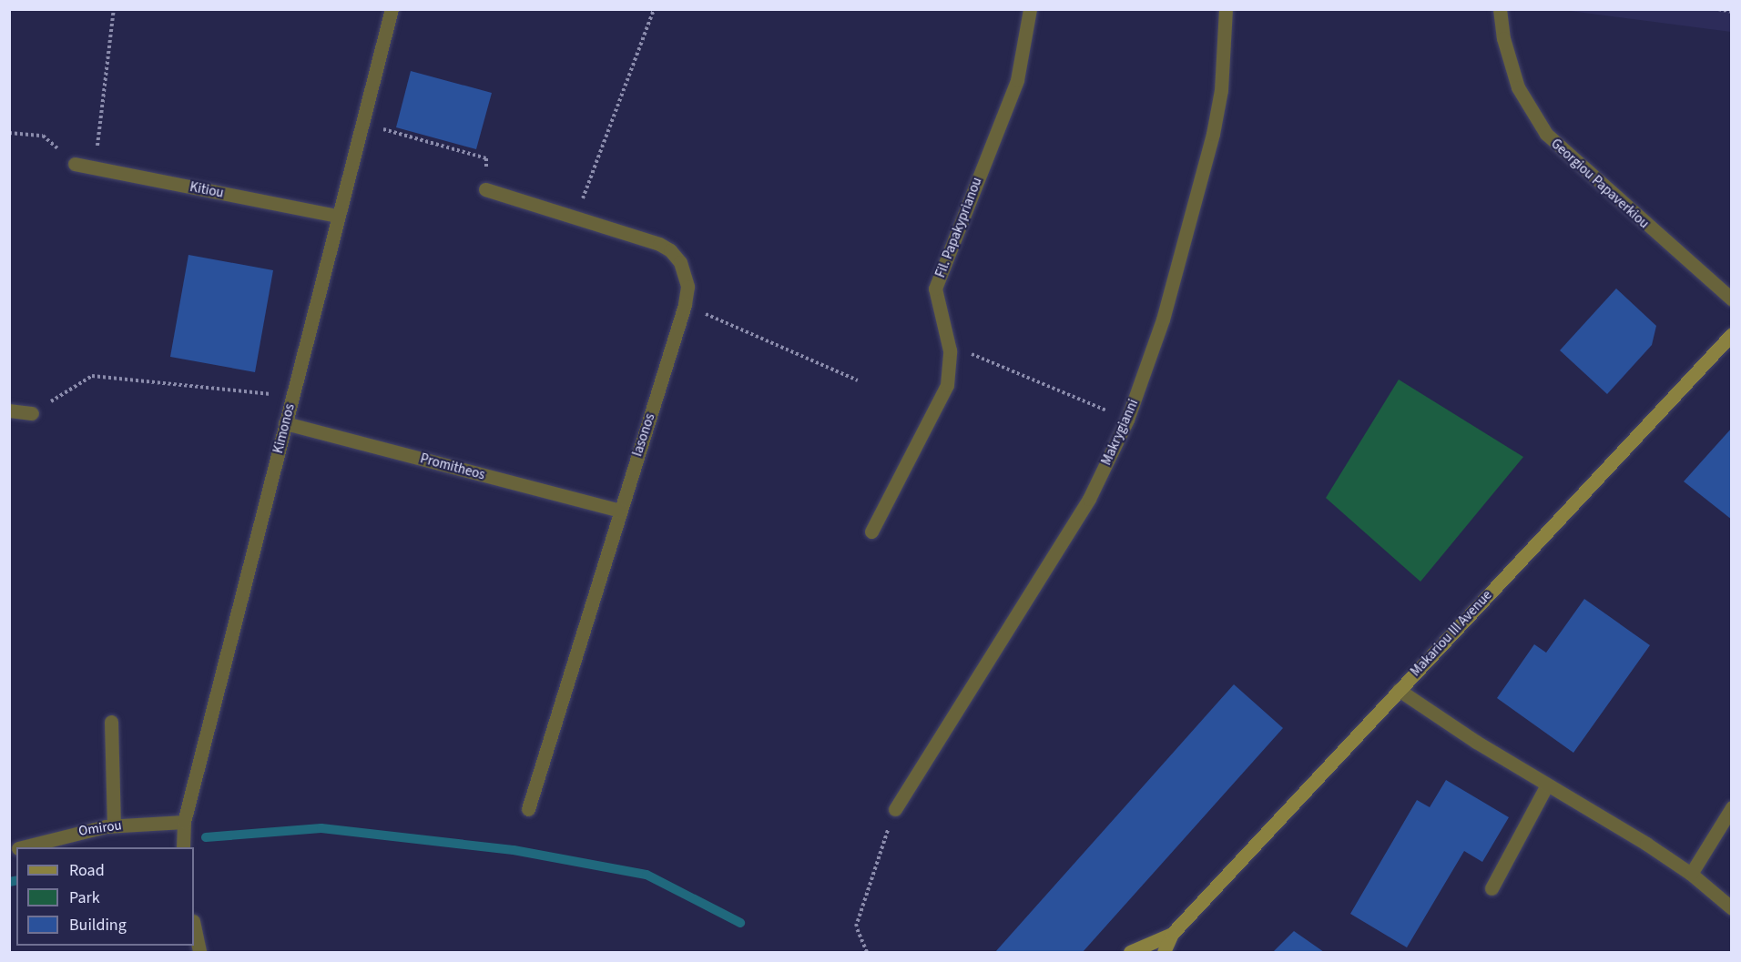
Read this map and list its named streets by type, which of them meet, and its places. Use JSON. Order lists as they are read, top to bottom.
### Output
{
  "streets": {
    "street": [
      "Georgiou Papaverkiou",
      "Kitiou",
      "Fil. Papakyprianou",
      "Kimonos",
      "Makrygianni",
      "Iasonos",
      "Promitheos",
      "Makariou III Avenue",
      "Omirou"
    ]
  },
  "crossings": [
    ["Kitiou", "Kimonos"],
    ["Kimonos", "Promitheos"],
    ["Kimonos", "Omirou"],
    ["Iasonos", "Promitheos"]
  ],
  "legend": ["Road", "Park", "Building"]
}
